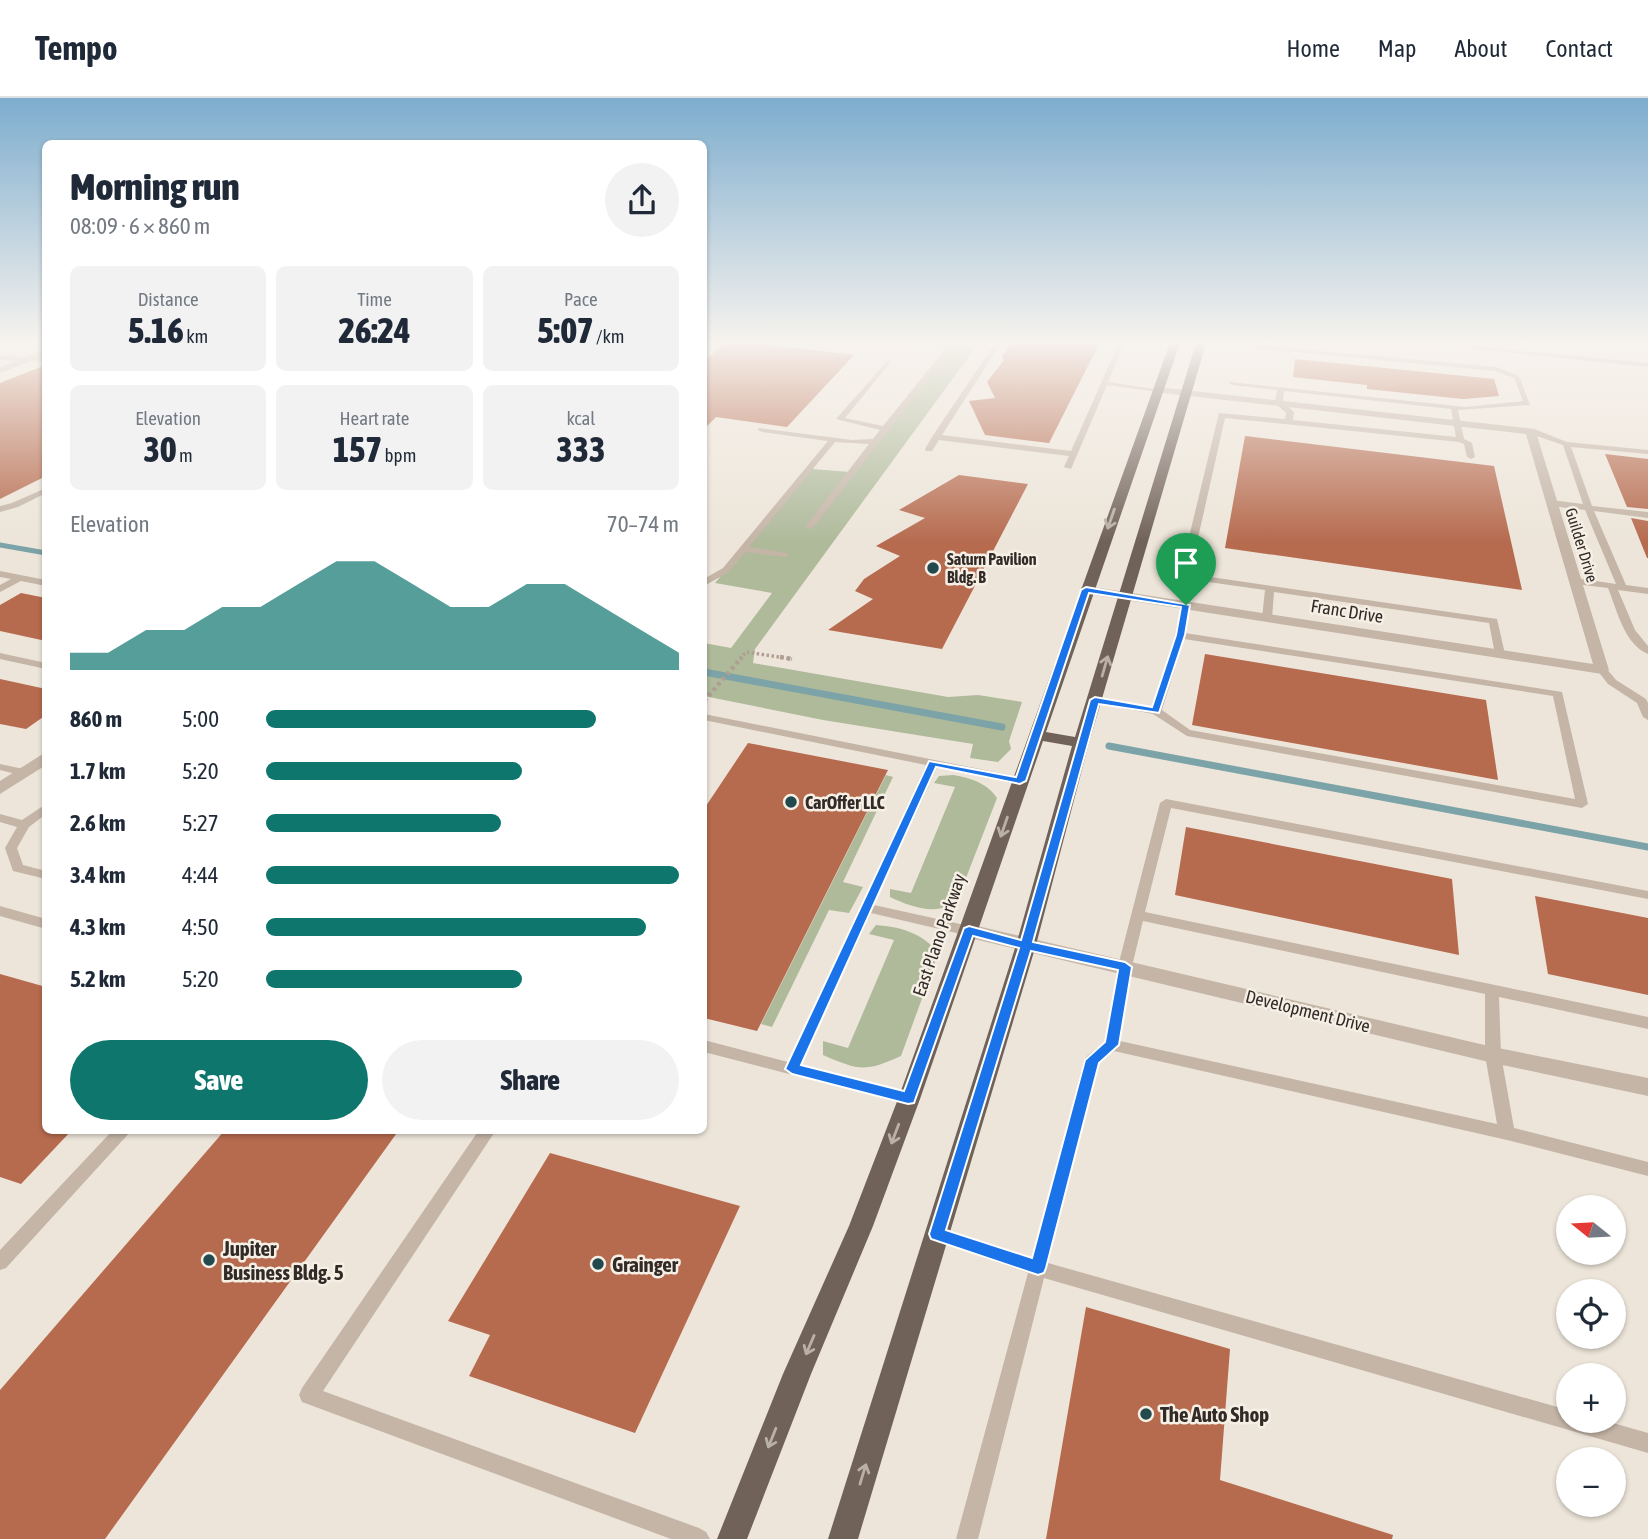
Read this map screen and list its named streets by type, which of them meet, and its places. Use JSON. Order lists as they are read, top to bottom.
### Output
{
  "streets": {
    "main road": ["East Plano Parkway"],
    "street": ["Guilder Drive", "Franc Drive", "Development Drive"]
  },
  "crossings": [
    ["Guilder Drive", "Franc Drive"],
    ["Franc Drive", "East Plano Parkway"],
    ["East Plano Parkway", "Development Drive"]
  ],
  "places": [
    "Saturn Pavilion Bldg. B",
    "CarOffer LLC",
    "Jupiter Business Bldg. 5",
    "Grainger",
    "The Auto Shop"
  ],
  "north": "left",
  "page": {
    "header": "Tempo",
    "nav": [
      "Home",
      "Map",
      "About",
      "Contact"
    ],
    "heading": ["Morning run", "08:09 · 6 × 860 m"],
    "stats": [
      ["Distance", "5.16 km"],
      ["Time", "26:24"],
      ["Pace", "5:07 /km"],
      ["Elevation", "30 m"],
      ["Heart rate", "157 bpm"],
      ["kcal", "333"]
    ],
    "chart": ["Elevation", "70–74 m"],
    "list": [
      {
        "name": "860 m",
        "note": "5:00"
      },
      {
        "name": "1.7 km",
        "note": "5:20"
      },
      {
        "name": "2.6 km",
        "note": "5:27"
      },
      {
        "name": "3.4 km",
        "note": "4:44"
      },
      {
        "name": "4.3 km",
        "note": "4:50"
      },
      {
        "name": "5.2 km",
        "note": "5:20"
      }
    ],
    "buttons": ["Save", "Share"],
    "map_buttons": ["+", "−"]
  }
}
